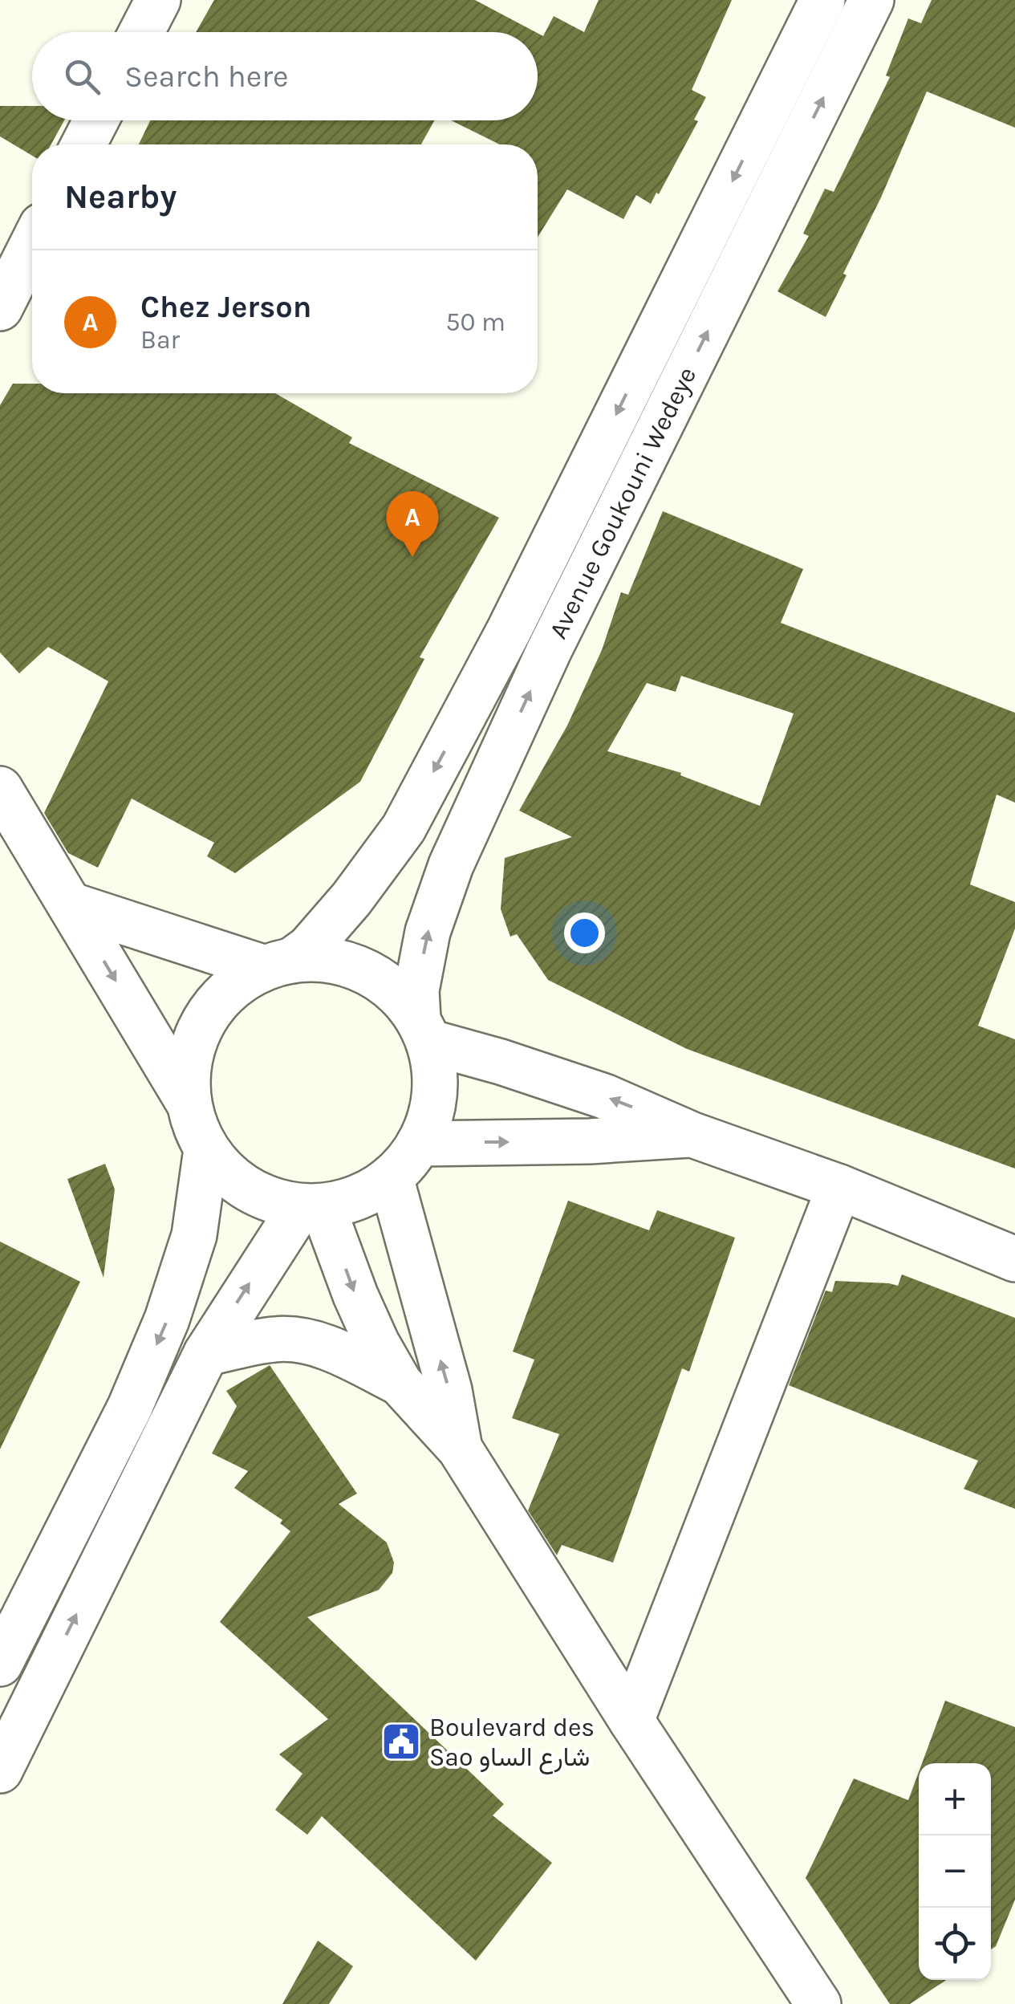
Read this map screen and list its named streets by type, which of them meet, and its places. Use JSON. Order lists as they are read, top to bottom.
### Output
{
  "streets": {
    "street": ["Avenue Goukouni Wedeye"]
  },
  "places": {
    "public building": ["Boulevard des Sao شارع الساو"]
  },
  "page": {
    "search": "Search here",
    "heading": "Nearby",
    "list": [
      {
        "mark": "A",
        "name": "Chez Jerson",
        "note": "Bar",
        "value": "50 m"
      }
    ],
    "pins": "A",
    "map_buttons": ["+", "−"]
  }
}
